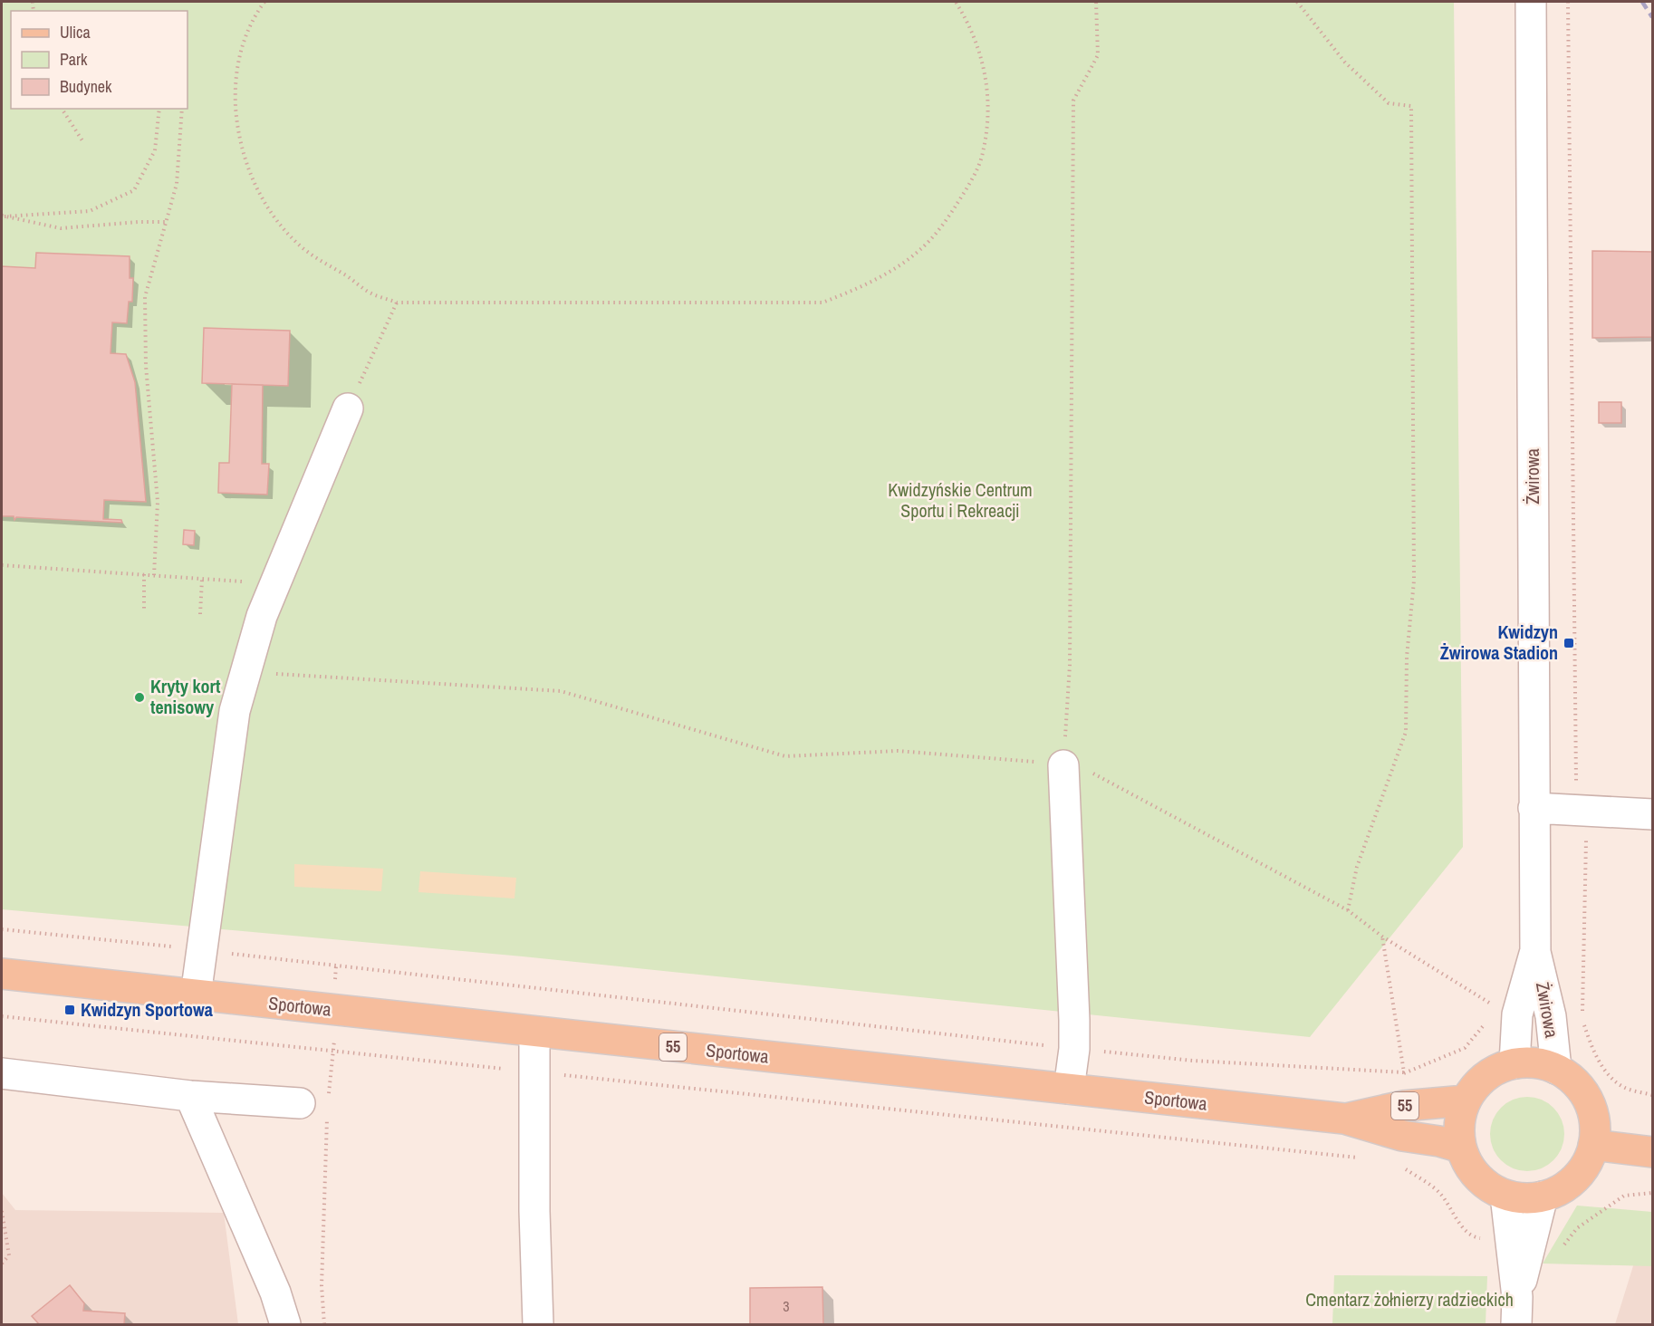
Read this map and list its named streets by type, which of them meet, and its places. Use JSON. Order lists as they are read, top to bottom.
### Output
{
  "streets": {
    "main road": ["Sportowa", "55"],
    "street": ["Żwirowa"]
  },
  "crossings": [
    ["Żwirowa", "Sportowa"]
  ],
  "parks": ["Kwidzyńskie Centrum Sportu i Rekreacji", "Cmentarz żołnierzy radzieckich"],
  "places": {
    "transit": ["Kwidzyn Żwirowa Stadion", "Kwidzyn Sportowa"],
    "other": ["Kryty kort tenisowy"]
  },
  "house_numbers": ["3"],
  "legend": ["Ulica", "Park", "Budynek"]
}
